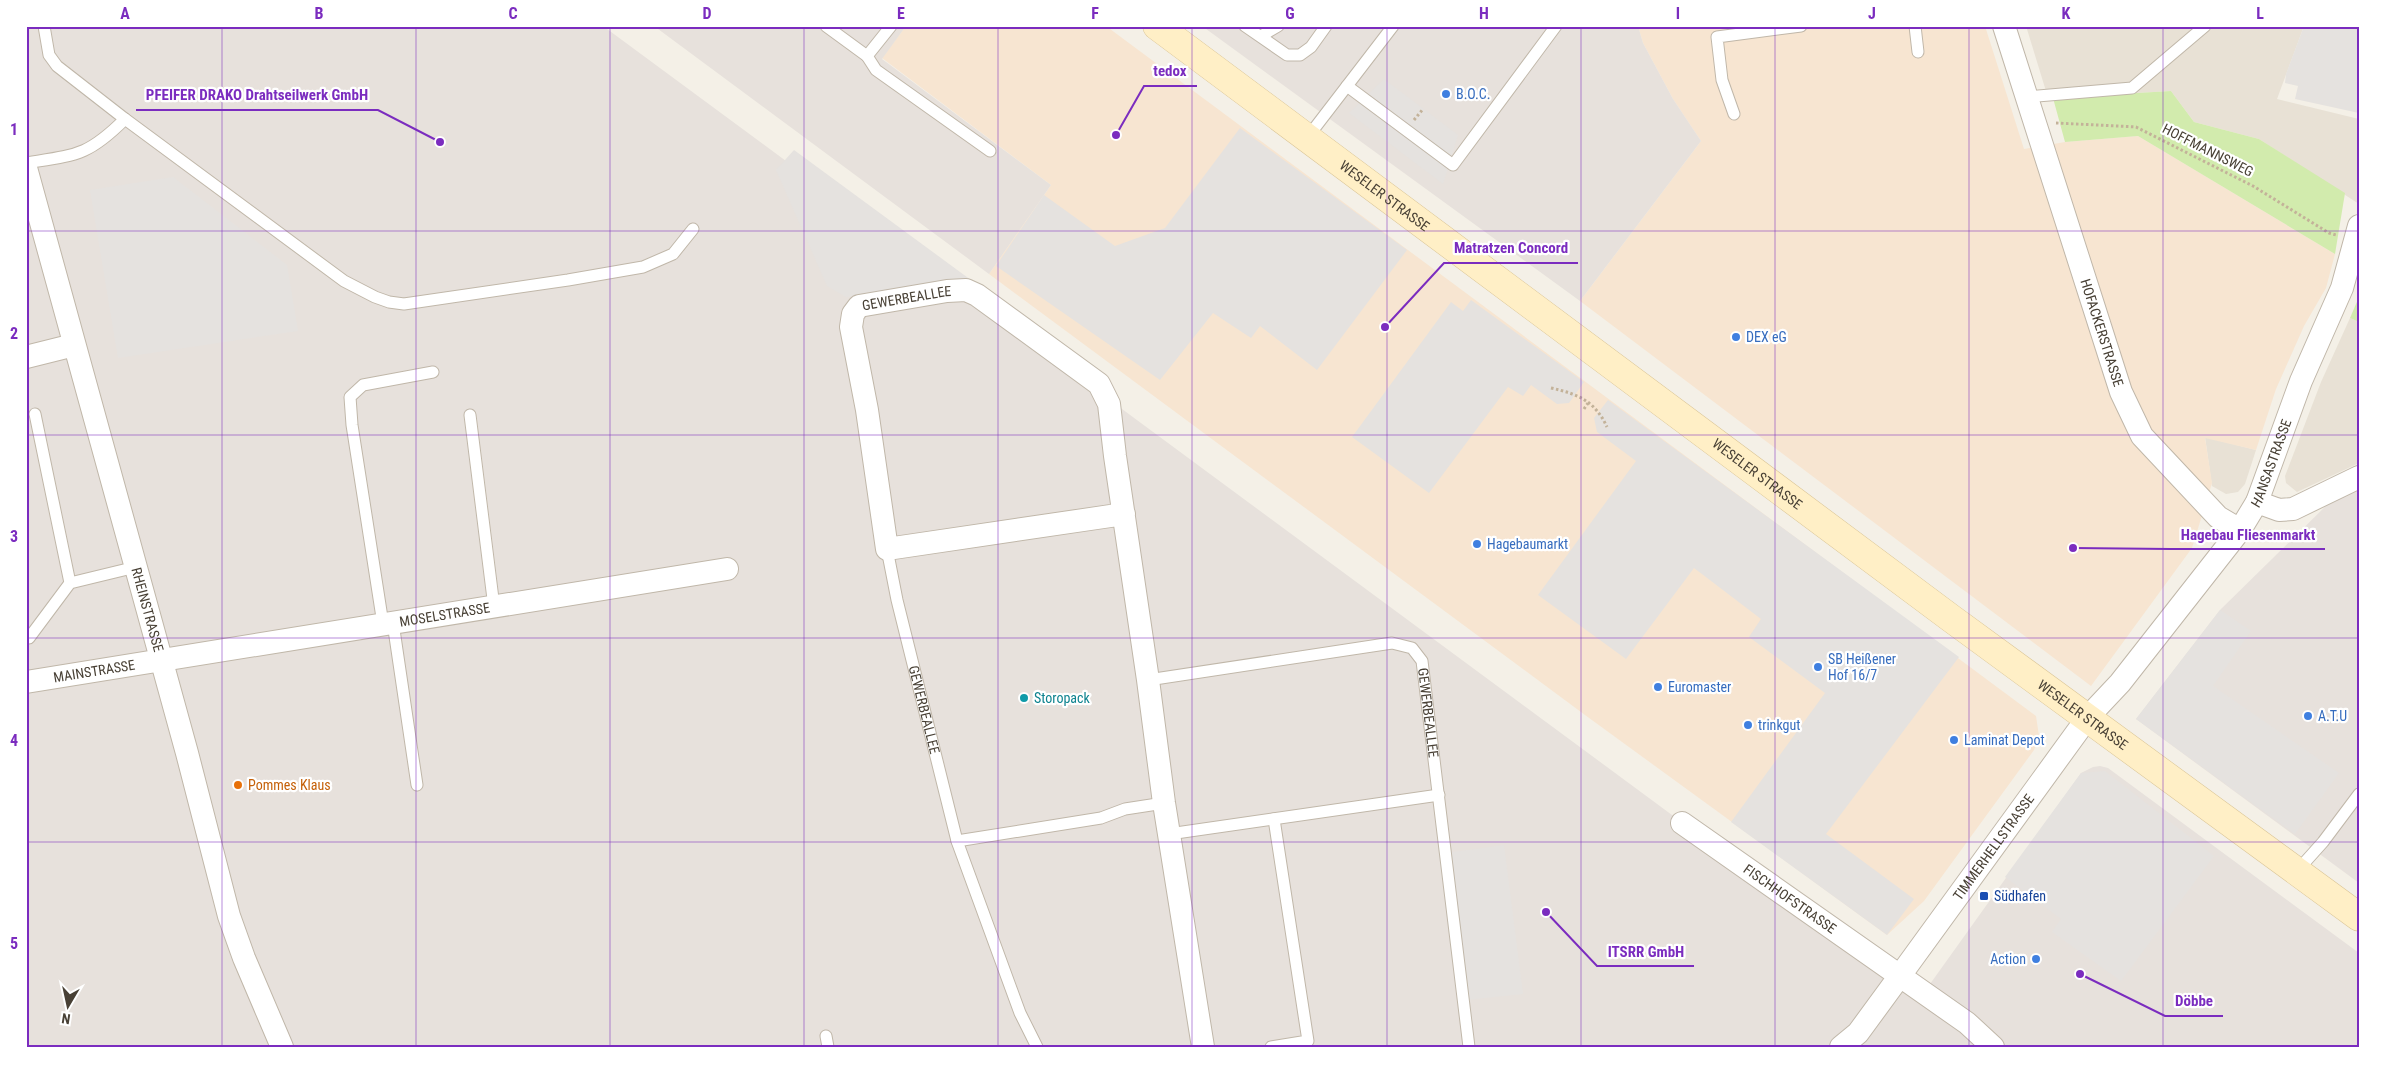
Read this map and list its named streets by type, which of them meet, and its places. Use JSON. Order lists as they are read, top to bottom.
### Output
{
  "streets": {
    "main road": ["WESELER STRASSE"],
    "street": [
      "GEWERBEALLEE",
      "HOFACKERSTRASSE",
      "HANSASTRASSE",
      "RHEINSTRASSE",
      "MOSELSTRASSE",
      "MAINSTRASSE",
      "TIMMERHELLSTRASSE",
      "FISCHHOFSTRASSE"
    ],
    "path": ["HOFFMANNSWEG"]
  },
  "crossings": [
    ["HOFFMANNSWEG", "HOFACKERSTRASSE"],
    ["HOFFMANNSWEG", "HANSASTRASSE"],
    ["WESELER STRASSE", "HANSASTRASSE"],
    ["WESELER STRASSE", "TIMMERHELLSTRASSE"],
    ["HOFACKERSTRASSE", "HANSASTRASSE"],
    ["HANSASTRASSE", "TIMMERHELLSTRASSE"],
    ["RHEINSTRASSE", "MOSELSTRASSE"],
    ["RHEINSTRASSE", "MAINSTRASSE"],
    ["MOSELSTRASSE", "MAINSTRASSE"],
    ["TIMMERHELLSTRASSE", "FISCHHOFSTRASSE"]
  ],
  "places": {
    "other": [
      "B.O.C.",
      "tedox",
      "PFEIFER DRAKO Drahtseilwerk GmbH",
      "Matratzen Concord",
      "DEX eG",
      "Hagebaumarkt",
      "Hagebau Fliesenmarkt",
      "SB Heißener Hof 16/7",
      "Euromaster",
      "Storopack",
      "A.T.U",
      "trinkgut",
      "Laminat Depot",
      "Pommes Klaus",
      "ITSRR GmbH",
      "Action",
      "Döbbe"
    ],
    "transit": ["Südhafen"]
  },
  "north": "bottom",
  "grid": {
    "columns": [
      "A",
      "B",
      "C",
      "D",
      "E",
      "F",
      "G",
      "H",
      "I",
      "J",
      "K",
      "L"
    ],
    "rows": [
      "1",
      "2",
      "3",
      "4",
      "5"
    ]
  }
}
